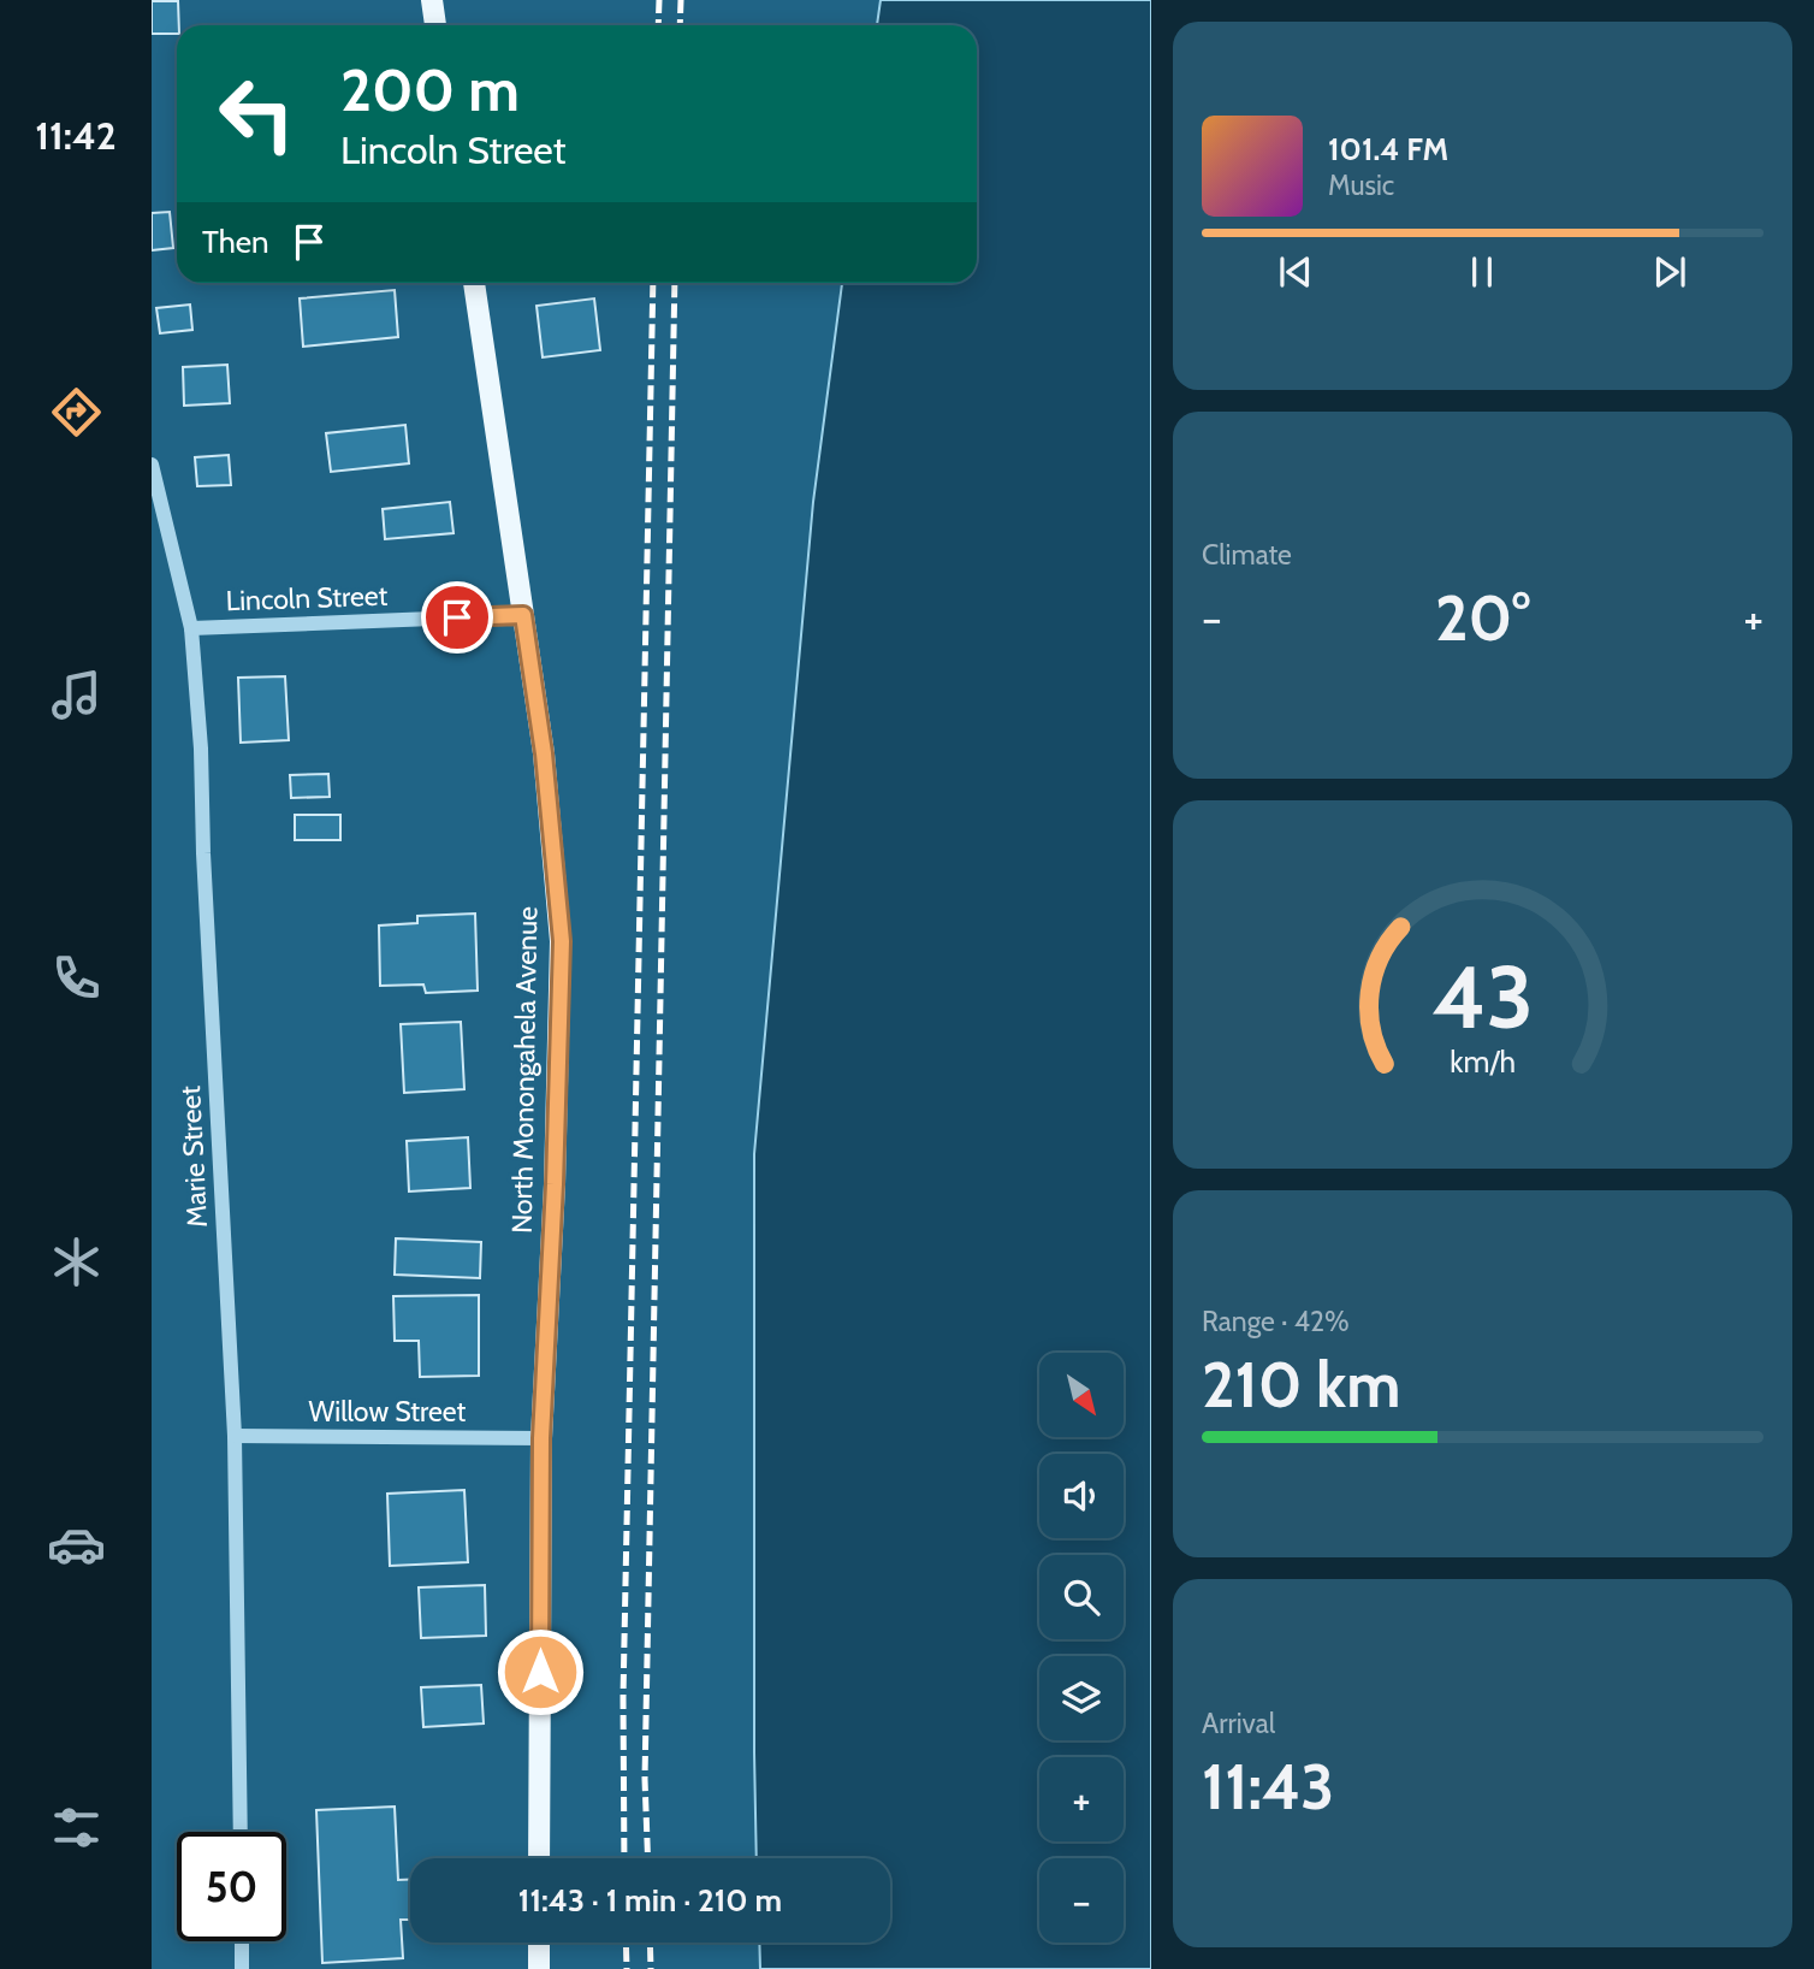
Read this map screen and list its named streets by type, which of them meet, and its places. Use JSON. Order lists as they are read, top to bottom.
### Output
{
  "streets": {
    "main road": ["North Monongahela Avenue"],
    "street": ["Lincoln Street", "Marie Street", "Willow Street"]
  },
  "crossings": [
    ["Lincoln Street", "North Monongahela Avenue"],
    ["Lincoln Street", "Marie Street"],
    ["North Monongahela Avenue", "Willow Street"],
    ["Marie Street", "Willow Street"]
  ],
  "north": "bottom right",
  "page": {
    "tabs": "11:42",
    "turn": ["200 m", "Lincoln Street"],
    "song": ["101.4 FM", "Music"],
    "then": "Then",
    "tile": [
      "Climate",
      ["Range · 42%", "210 km"],
      ["Arrival", "11:43"]
    ],
    "heat": ["−", "20°", "+"],
    "map_buttons": ["+", "−"],
    "limit": "50",
    "trip": "11:43 · 1 min · 210 m",
    "gauge": ["43", "km/h"]
  }
}
